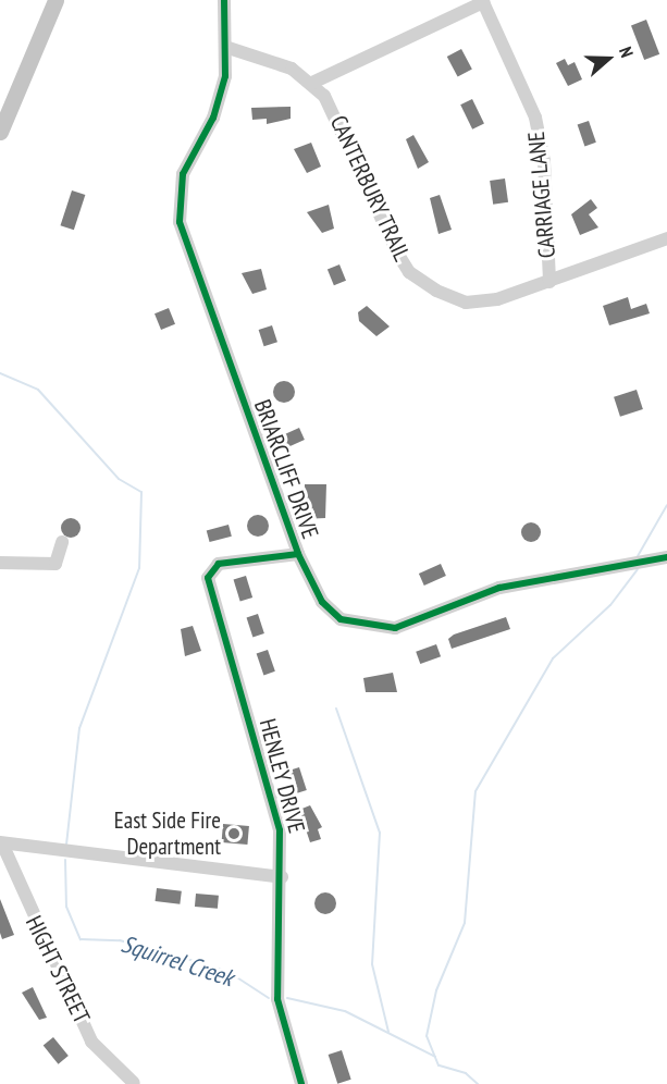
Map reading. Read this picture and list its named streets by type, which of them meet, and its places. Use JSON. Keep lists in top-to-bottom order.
{
  "streets": {
    "street": [
      "CANTERBURY TRAIL",
      "CARRIAGE LANE",
      "BRIARCLIFF DRIVE",
      "HENLEY DRIVE",
      "HIGHT STREET"
    ]
  },
  "crossings": [
    ["CANTERBURY TRAIL", "CARRIAGE LANE"],
    ["CANTERBURY TRAIL", "BRIARCLIFF DRIVE"],
    ["BRIARCLIFF DRIVE", "HENLEY DRIVE"]
  ],
  "water": ["Squirrel Creek"],
  "places": ["East Side Fire Department"],
  "north": "right"
}
